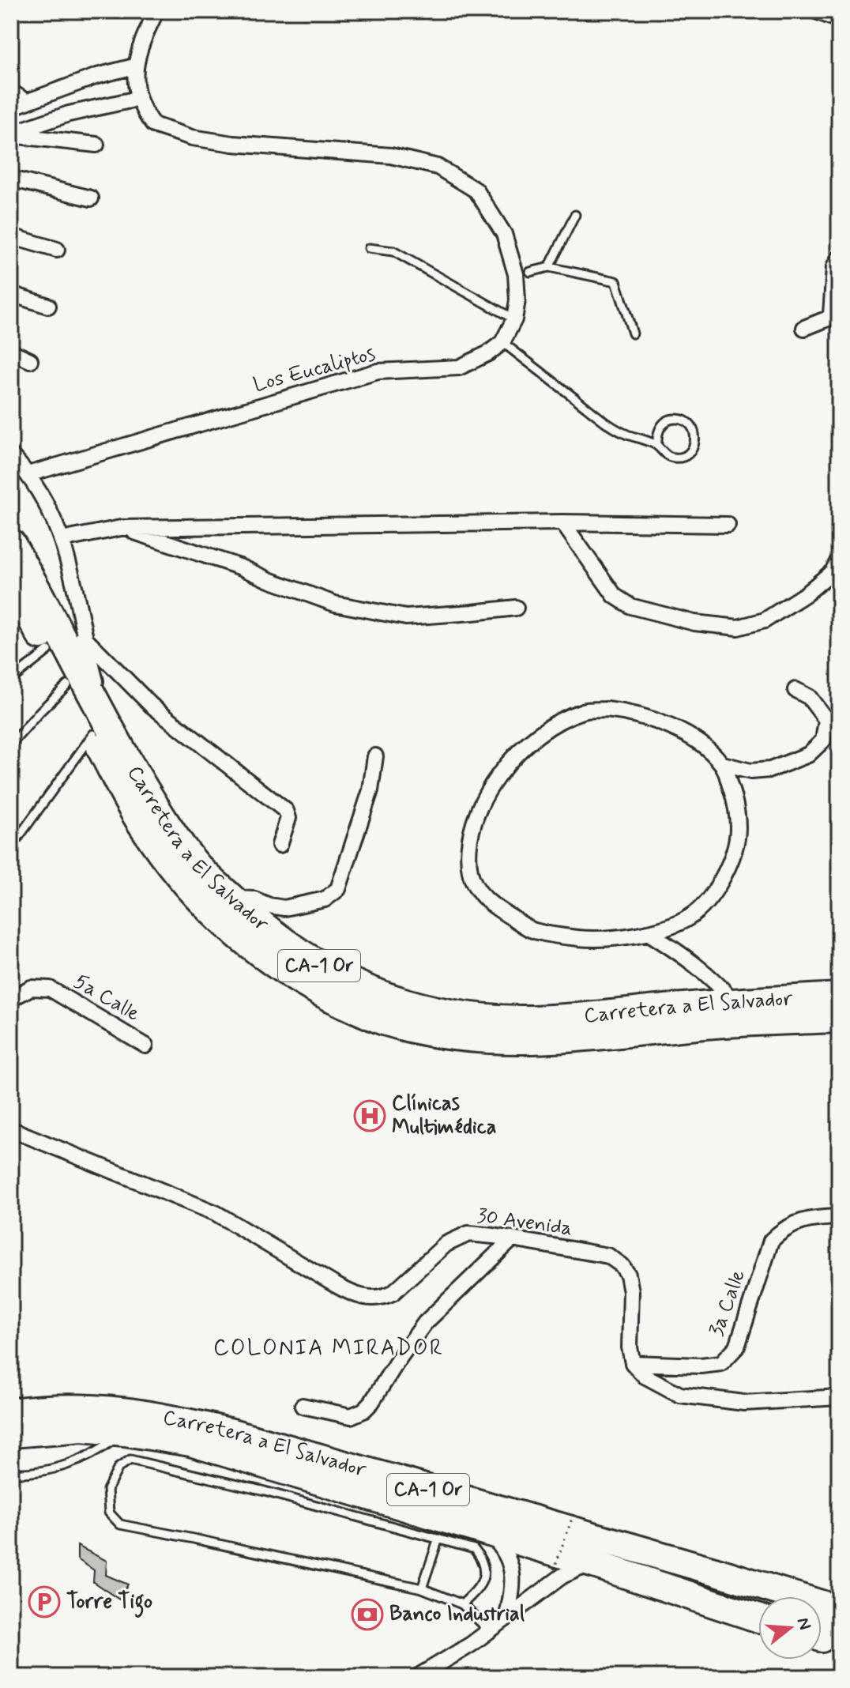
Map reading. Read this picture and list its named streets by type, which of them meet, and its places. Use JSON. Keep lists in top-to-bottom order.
{
  "streets": {
    "highway": ["Carretera a El Salvador", "CA-1 Or"],
    "street": [
      "Los Eucaliptos",
      "5a Calle",
      "30 Avenida",
      "3a Calle"
    ]
  },
  "crossings": [
    ["30 Avenida", "3a Calle"]
  ],
  "districts": ["COLONIA MIRADOR"],
  "places": {
    "hospital": ["Clínicas Multimédica"],
    "parking": ["Torre Tigo"],
    "bank": ["Banco Industrial"]
  },
  "north": "right"
}
